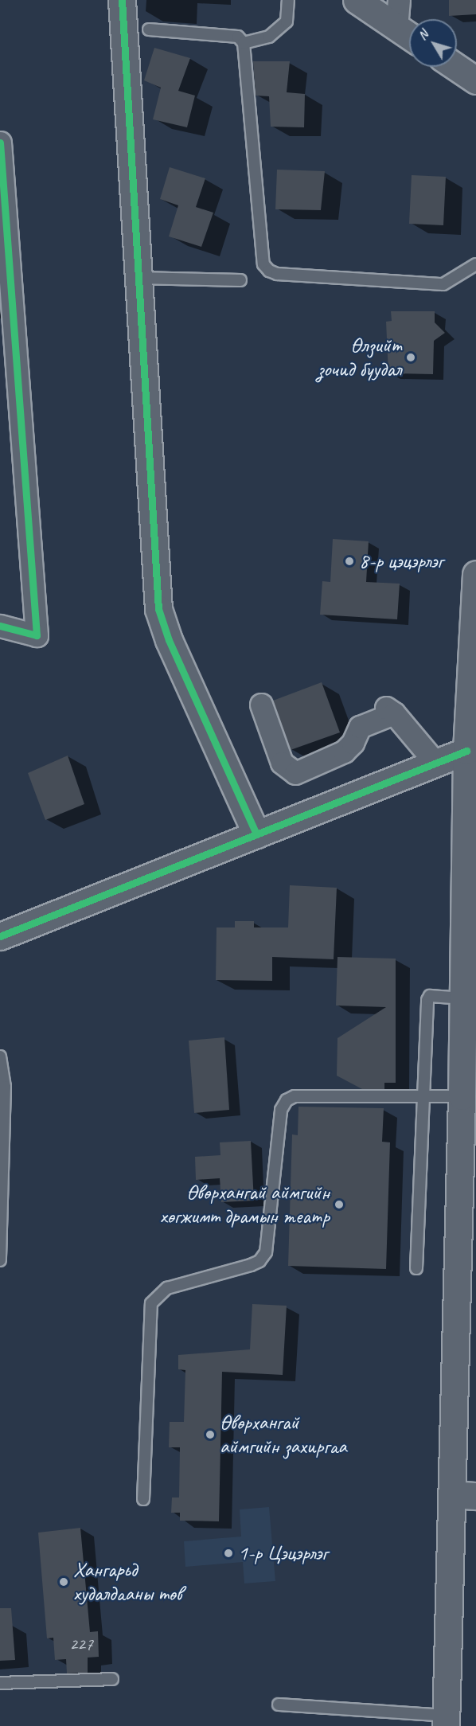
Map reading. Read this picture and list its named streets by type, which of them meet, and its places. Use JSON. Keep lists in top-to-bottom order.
{
  "places": [
    "Өлзийт зочид буудал",
    "8-р цэцэрлэг",
    "Өвөрхангай аймгийн хөгжимт драмын театр",
    "Өвөрхангай аймгийн захиргаа",
    "1-р Цэцэрлэг",
    "Хангарьд худалдааны төв"
  ],
  "house_numbers": ["227"],
  "north": "top left"
}
